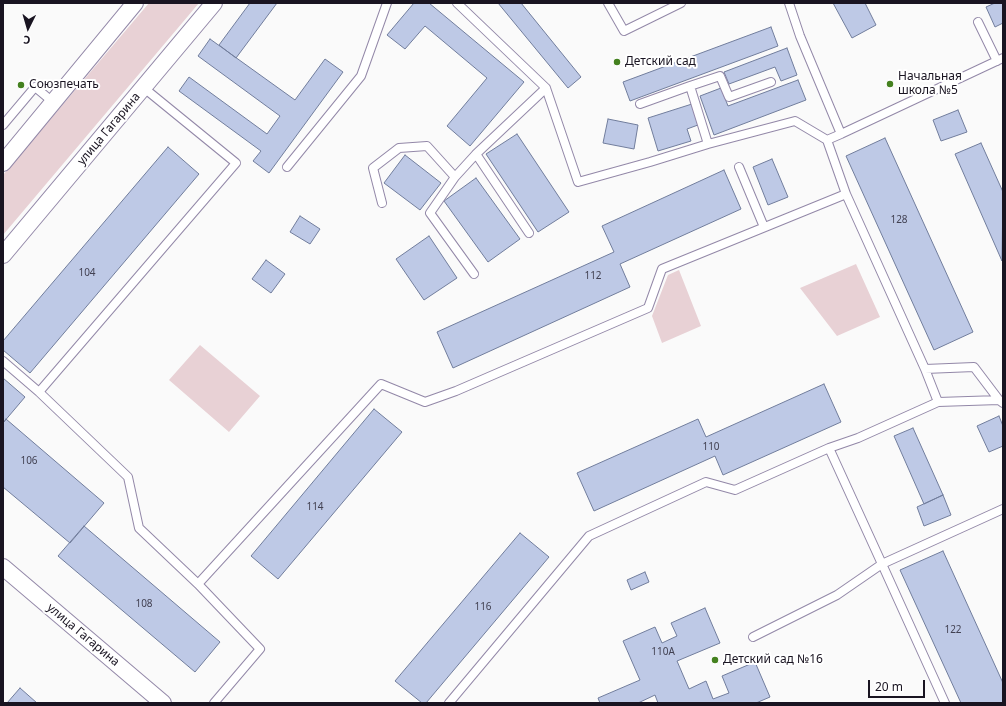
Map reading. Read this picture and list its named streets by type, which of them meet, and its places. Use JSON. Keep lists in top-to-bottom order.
{
  "streets": {
    "street": ["улица Гагарина"]
  },
  "places": [
    "Детский сад",
    "Начальная школа №5",
    "Союзпечать",
    "Детский сад №16"
  ],
  "house_numbers": [
    "128",
    "104",
    "112",
    "110",
    "106",
    "114",
    "108",
    "116",
    "122",
    "110А"
  ],
  "scale_bar": "20 m",
  "north": "bottom"
}
